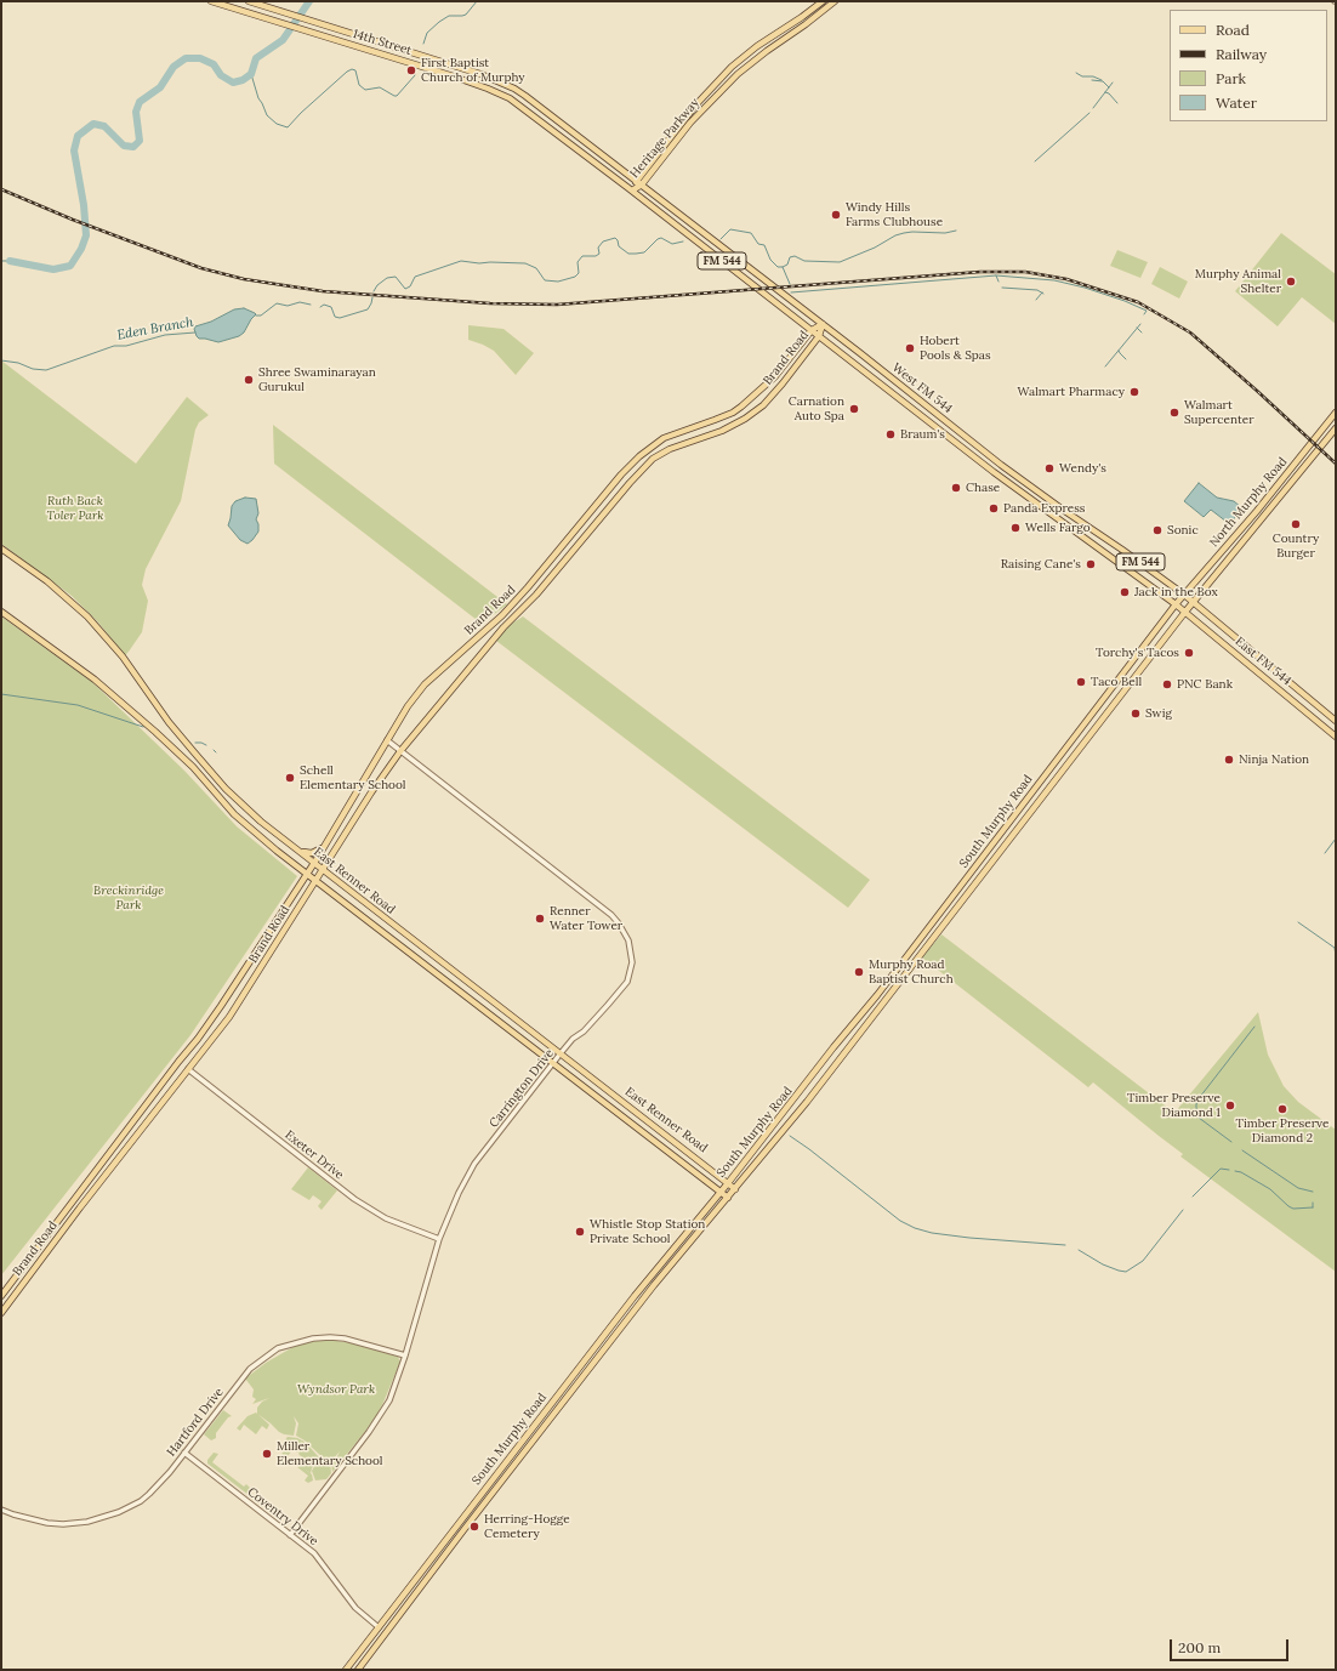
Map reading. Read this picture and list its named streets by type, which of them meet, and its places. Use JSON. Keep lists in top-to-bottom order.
{
  "streets": {
    "main road": [
      "14th Street",
      "Heritage Parkway",
      "FM 544",
      "Brand Road",
      "West FM 544",
      "North Murphy Road",
      "East FM 544",
      "South Murphy Road",
      "East Renner Road"
    ],
    "street": [
      "Carrington Drive",
      "Exeter Drive",
      "Hartford Drive",
      "Coventry Drive"
    ]
  },
  "crossings": [
    ["14th Street", "Heritage Parkway"],
    ["14th Street", "West FM 544"],
    ["Heritage Parkway", "West FM 544"],
    ["Brand Road", "West FM 544"],
    ["Brand Road", "East Renner Road"],
    ["Brand Road", "Carrington Drive"],
    ["Brand Road", "Exeter Drive"],
    ["West FM 544", "North Murphy Road"],
    ["West FM 544", "East FM 544"],
    ["West FM 544", "South Murphy Road"],
    ["North Murphy Road", "East FM 544"],
    ["North Murphy Road", "South Murphy Road"],
    ["East FM 544", "South Murphy Road"],
    ["South Murphy Road", "East Renner Road"],
    ["South Murphy Road", "Coventry Drive"],
    ["East Renner Road", "Carrington Drive"],
    ["Carrington Drive", "Exeter Drive"],
    ["Carrington Drive", "Hartford Drive"],
    ["Carrington Drive", "Coventry Drive"],
    ["Hartford Drive", "Coventry Drive"]
  ],
  "water": ["Eden Branch"],
  "parks": ["Ruth Back Toler Park", "Breckinridge Park", "Wyndsor Park"],
  "places": [
    "First Baptist Church of Murphy",
    "Windy Hills Farms Clubhouse",
    "Murphy Animal Shelter",
    "Hobert Pools & Spas",
    "Shree Swaminarayan Gurukul",
    "Walmart Pharmacy",
    "Carnation Auto Spa",
    "Walmart Supercenter",
    "Braum's",
    "Wendy's",
    "Chase",
    "Panda Express",
    "Country Burger",
    "Wells Fargo",
    "Sonic",
    "Raising Cane's",
    "Jack in the Box",
    "Torchy's Tacos",
    "Taco Bell",
    "PNC Bank",
    "Swig",
    "Ninja Nation",
    "Schell Elementary School",
    "Renner Water Tower",
    "Murphy Road Baptist Church",
    "Timber Preserve Diamond 1",
    "Timber Preserve Diamond 2",
    "Whistle Stop Station Private School",
    "Miller Elementary School",
    "Herring-Hogge Cemetery"
  ],
  "legend": [
    "Road",
    "Railway",
    "Park",
    "Water"
  ],
  "scale_bar": "200 m"
}
